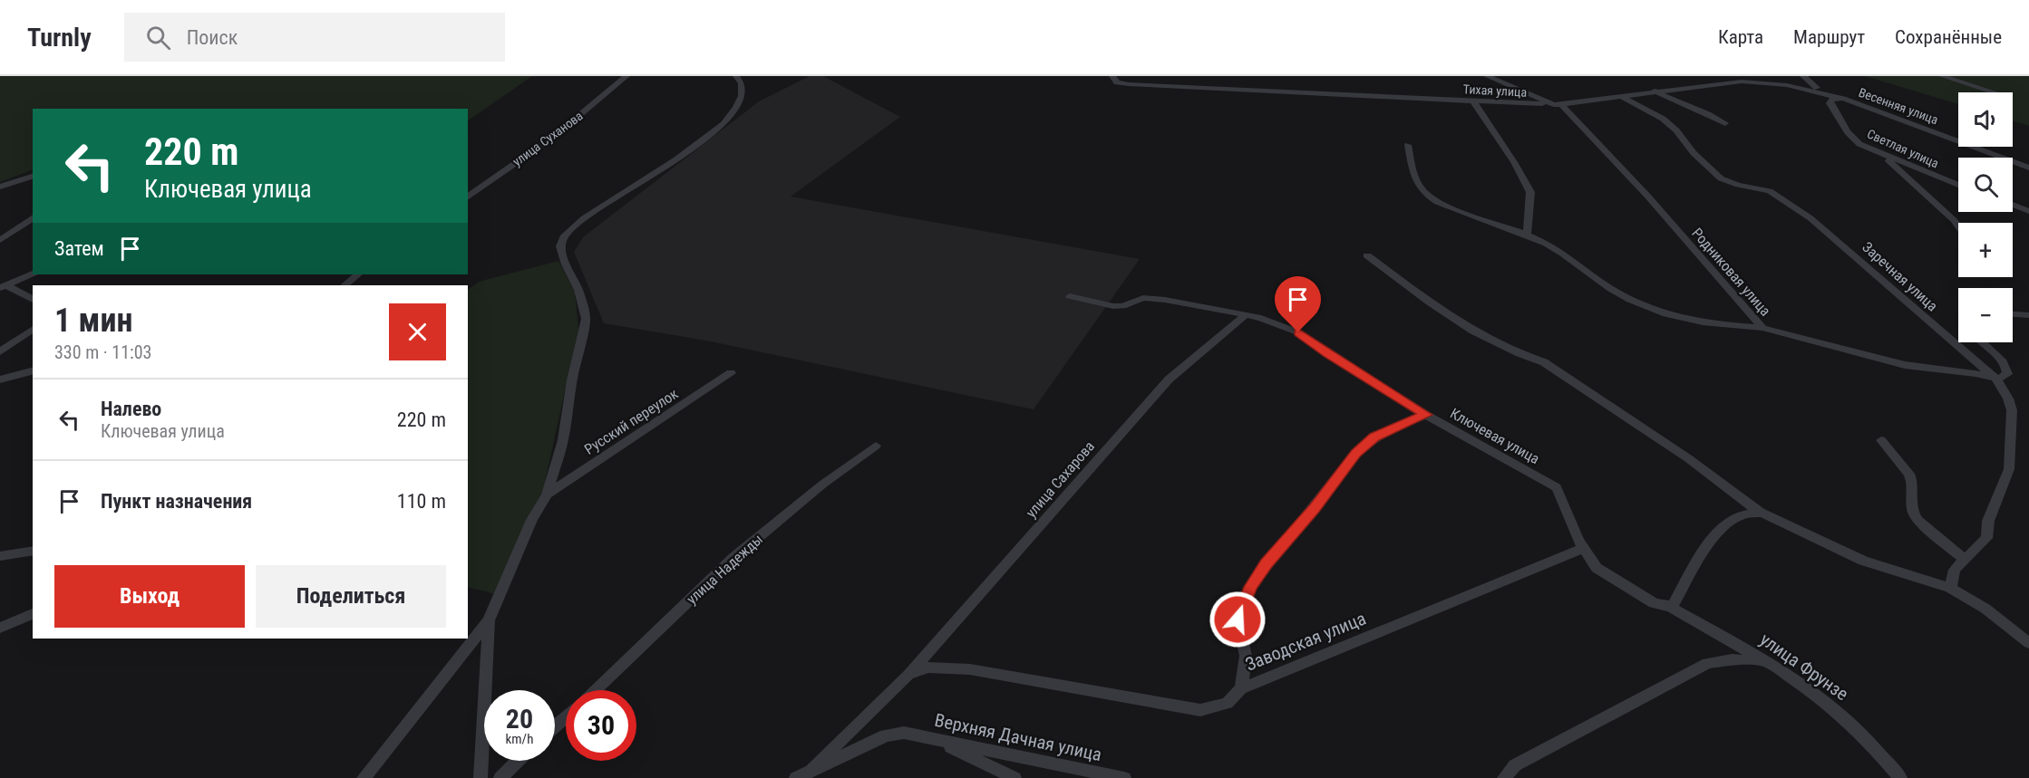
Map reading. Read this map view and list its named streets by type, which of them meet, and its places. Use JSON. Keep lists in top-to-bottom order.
{
  "streets": {
    "street": [
      "Тихая улица",
      "Весенняя улица",
      "улица Суханова",
      "Светлая улица",
      "Родниковая улица",
      "Заречная улица",
      "Русский переулок",
      "Ключевая улица",
      "улица Сахарова",
      "улица Надежды",
      "Заводская улица",
      "улица Фрунзе",
      "Верхняя Дачная улица"
    ]
  },
  "crossings": [
    ["Тихая улица", "Весенняя улица"],
    ["Тихая улица", "Родниковая улица"],
    ["Весенняя улица", "Светлая улица"],
    ["Весенняя улица", "Родниковая улица"],
    ["Весенняя улица", "Заречная улица"],
    ["Родниковая улица", "Заречная улица"],
    ["Ключевая улица", "улица Сахарова"],
    ["Ключевая улица", "Заводская улица"],
    ["Ключевая улица", "улица Фрунзе"],
    ["улица Сахарова", "Заводская улица"],
    ["улица Сахарова", "Верхняя Дачная улица"]
  ],
  "page": {
    "header": "Turnly",
    "search": "Поиск",
    "nav": ["Карта", "Маршрут", "Сохранённые"],
    "map_buttons": ["+", "−"],
    "turn": ["220 m", "Ключевая улица"],
    "then": "Затем",
    "heading": ["1 мин", "330 m · 11:03"],
    "list": [
      {
        "name": "Налево",
        "note": "Ключевая улица",
        "value": "220 m"
      },
      {
        "name": "Пункт назначения",
        "value": "110 m"
      }
    ],
    "buttons": ["Выход", "Поделиться"],
    "speed": "20 km/h",
    "limit": "30"
  }
}
